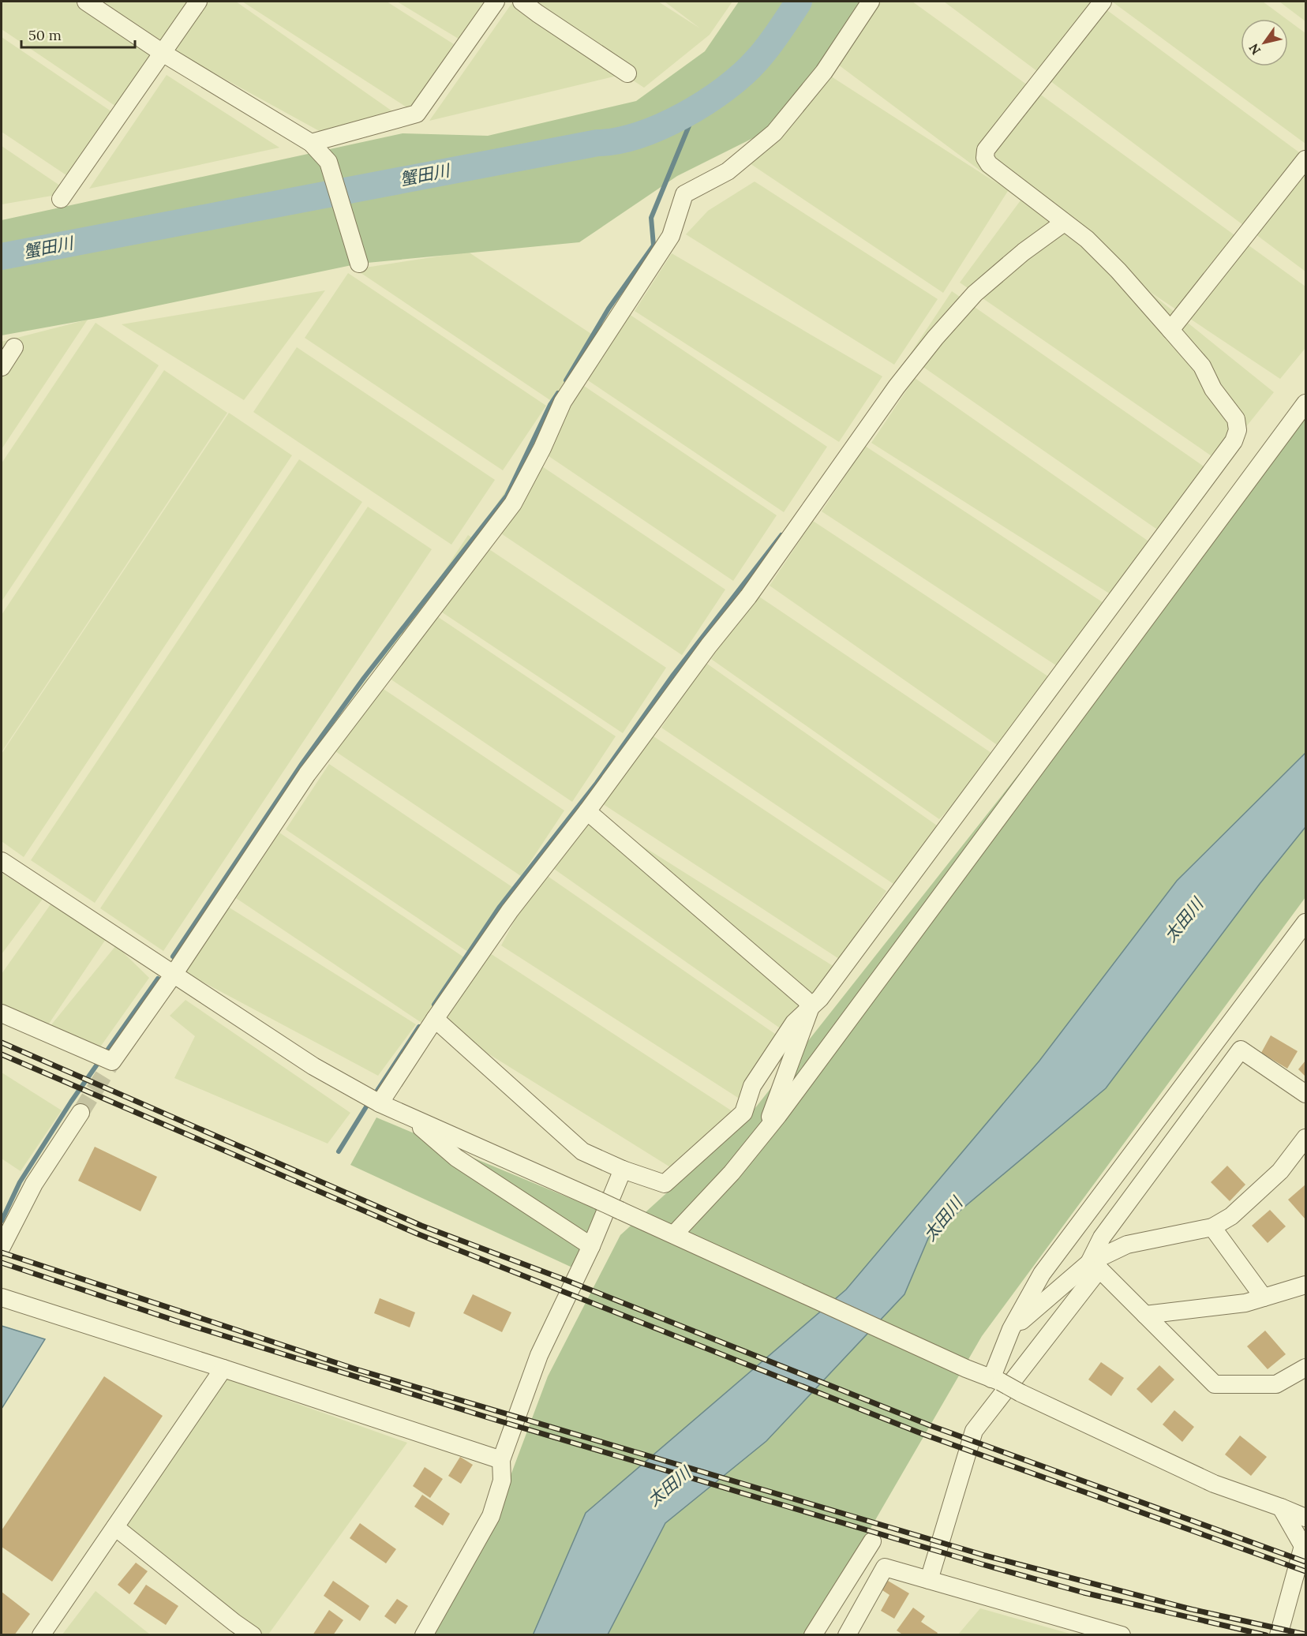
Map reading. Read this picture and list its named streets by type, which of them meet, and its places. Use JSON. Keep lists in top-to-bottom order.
{
  "water": ["蟹田川", "太田川"],
  "scale_bar": "50 m",
  "north": "bottom left"
}
